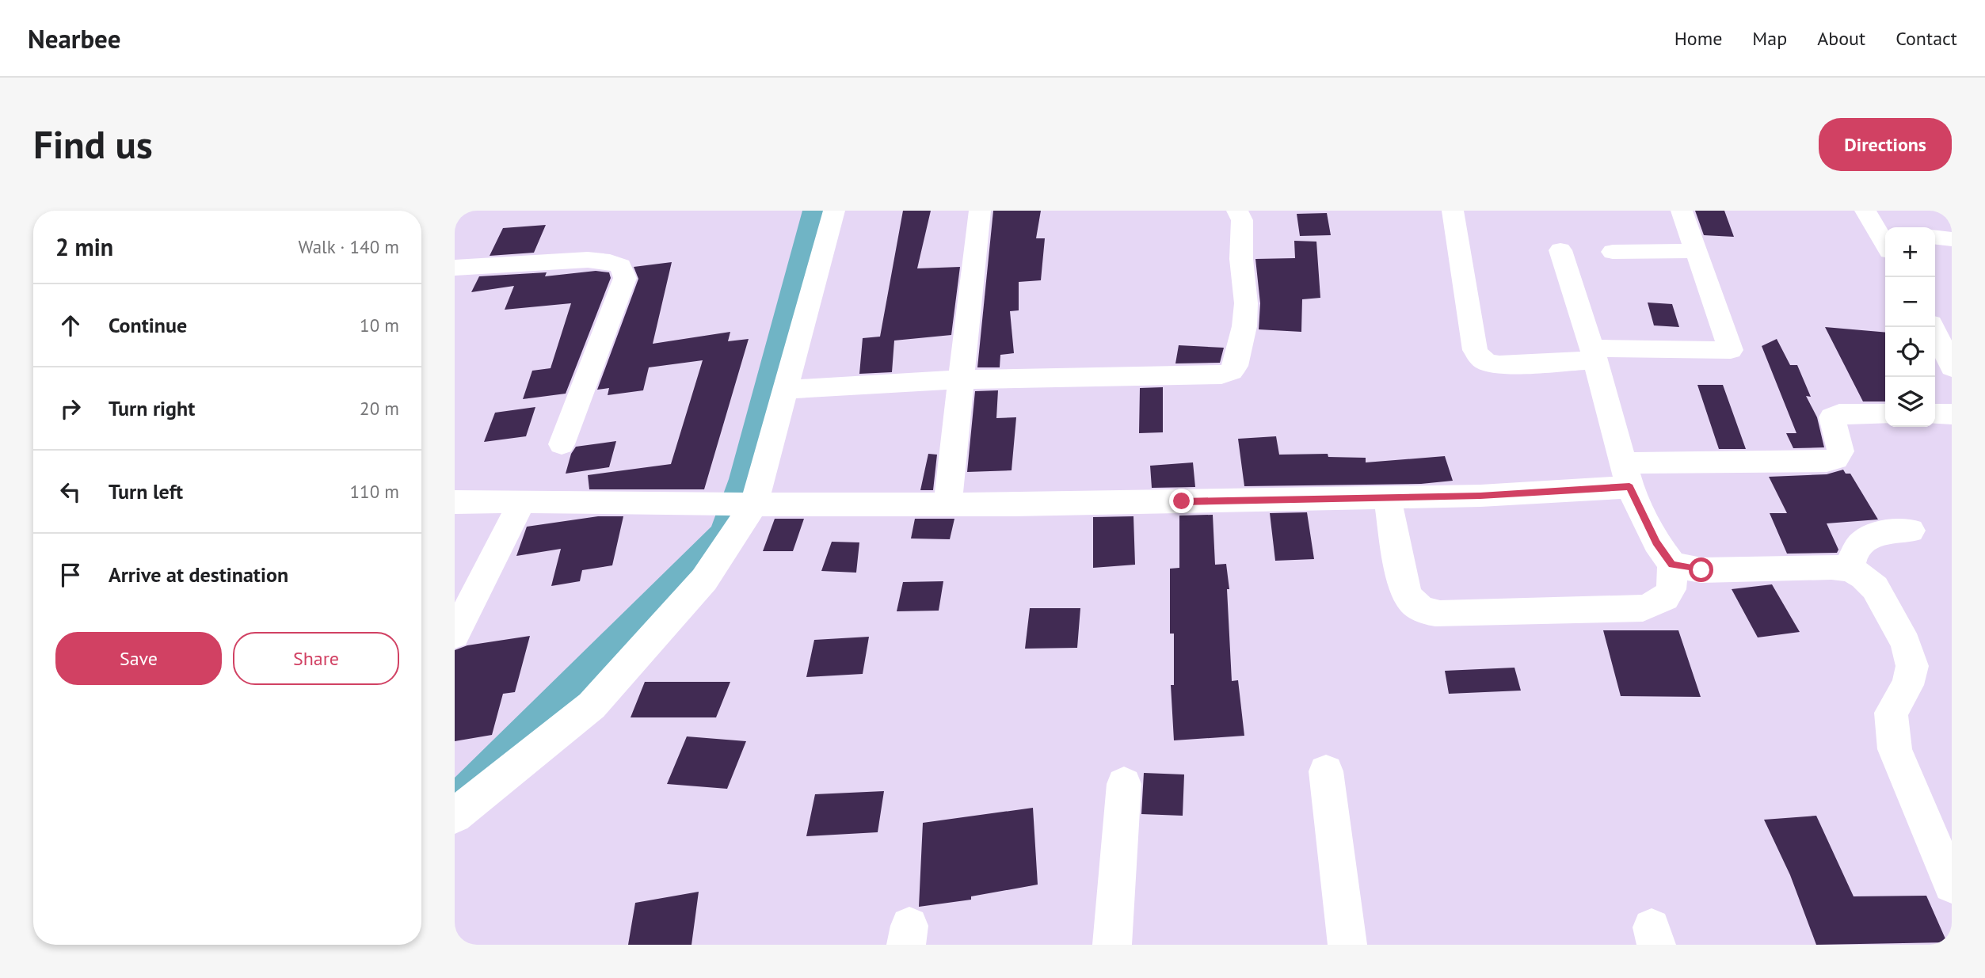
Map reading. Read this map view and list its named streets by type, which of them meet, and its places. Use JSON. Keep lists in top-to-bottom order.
{
  "page": {
    "header": "Nearbee",
    "nav": [
      "Home",
      "Map",
      "About",
      "Contact"
    ],
    "buttons": [
      "Directions",
      ["Save", "Share"]
    ],
    "title": "Find us",
    "heading": ["2 min", "Walk · 140 m"],
    "map_buttons": ["+", "−"],
    "list": [
      ["Continue", "10 m"],
      ["Turn right", "20 m"],
      ["Turn left", "110 m"],
      "Arrive at destination"
    ]
  }
}
